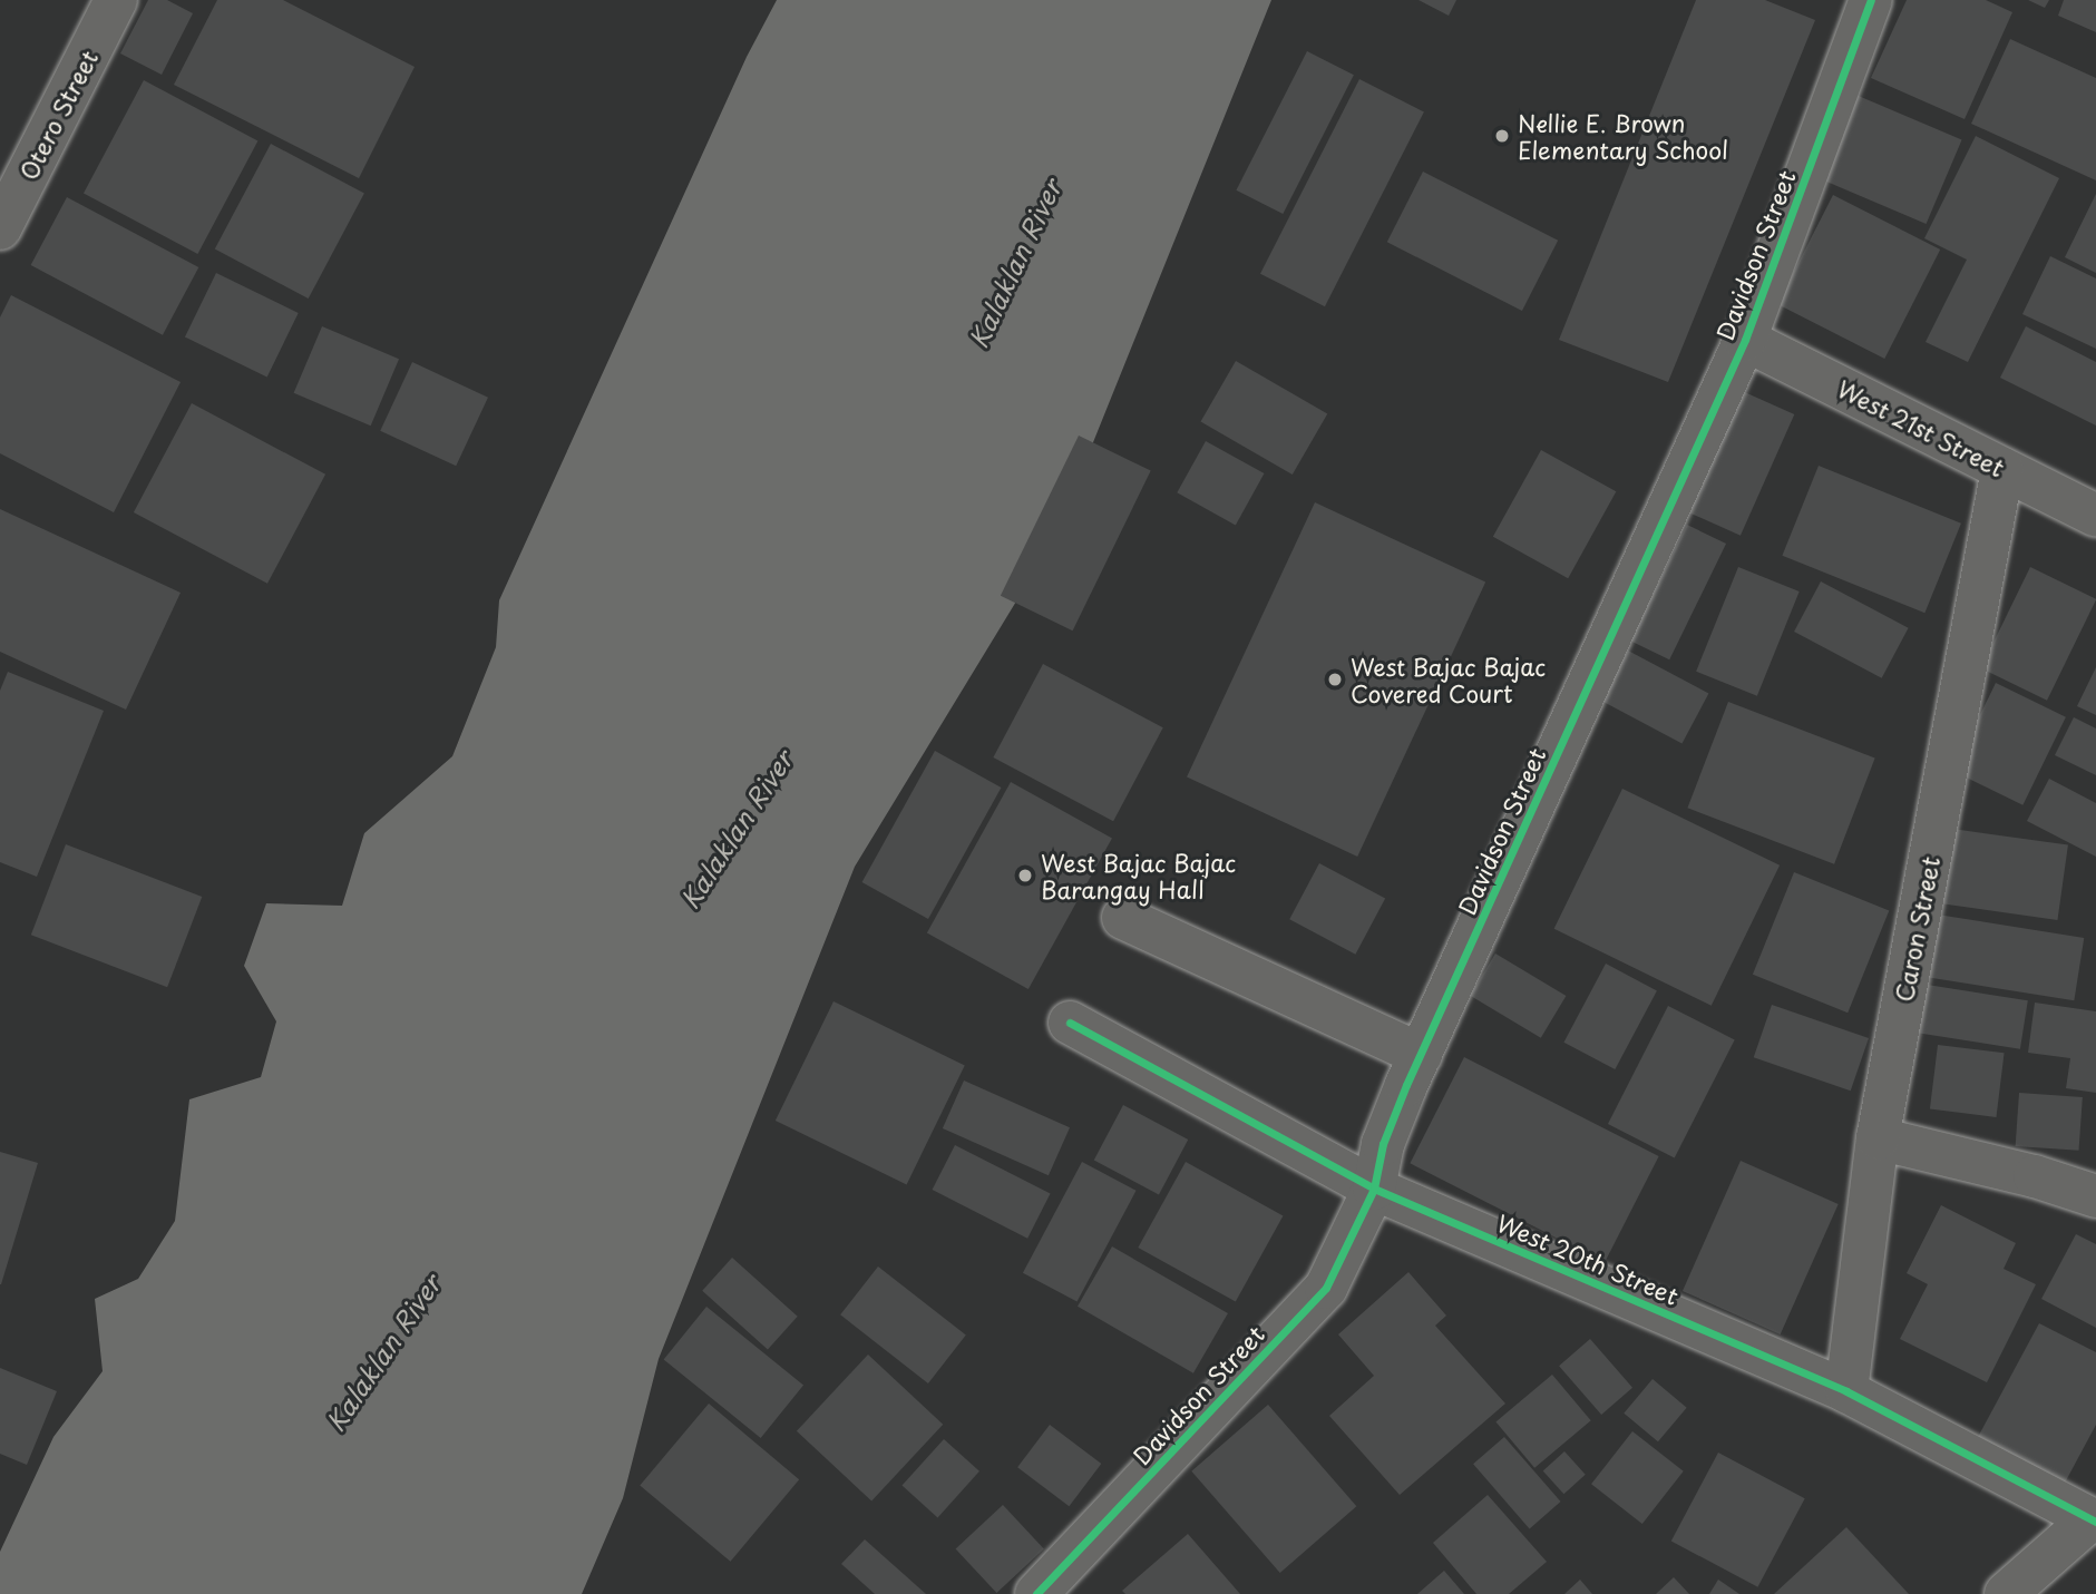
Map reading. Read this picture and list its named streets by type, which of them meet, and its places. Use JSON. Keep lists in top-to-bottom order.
{
  "streets": {
    "street": [
      "Otero Street",
      "Davidson Street",
      "West 21st Street",
      "Caron Street",
      "West 20th Street"
    ]
  },
  "crossings": [
    ["Davidson Street", "West 21st Street"],
    ["Davidson Street", "West 20th Street"],
    ["West 21st Street", "Caron Street"],
    ["Caron Street", "West 20th Street"]
  ],
  "water": ["Kalaklan River"],
  "places": ["Nellie E. Brown Elementary School", "West Bajac Bajac Covered Court", "West Bajac Bajac Barangay Hall"]
}
